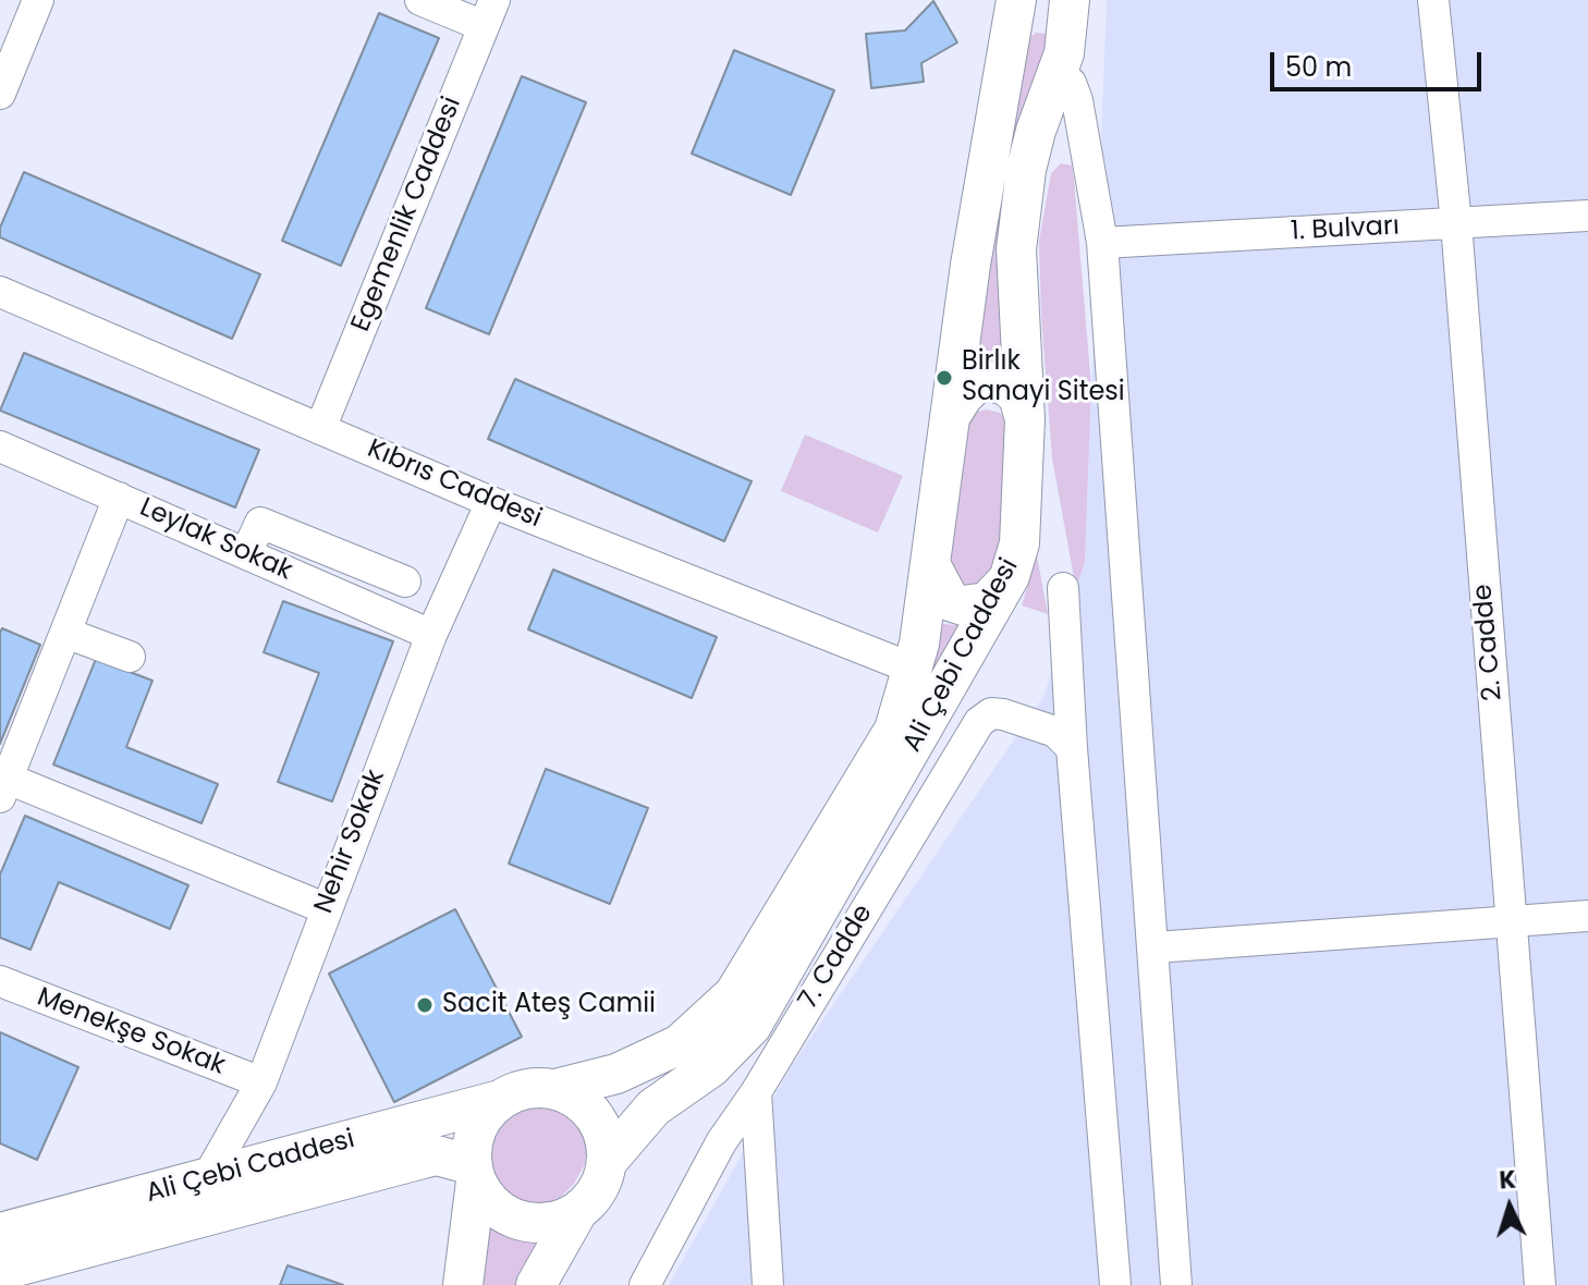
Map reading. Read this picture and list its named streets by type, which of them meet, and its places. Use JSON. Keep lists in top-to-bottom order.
{
  "streets": {
    "main road": ["Ali Çebi Caddesi"],
    "street": [
      "Egemenlik Caddesi",
      "1. Bulvarı",
      "Kıbrıs Caddesi",
      "Leylak Sokak",
      "2. Cadde",
      "Nehir Sokak",
      "7. Cadde",
      "Menekşe Sokak"
    ]
  },
  "crossings": [
    ["Egemenlik Caddesi", "Kıbrıs Caddesi"],
    ["1. Bulvarı", "2. Cadde"],
    ["Kıbrıs Caddesi", "Ali Çebi Caddesi"],
    ["Kıbrıs Caddesi", "Nehir Sokak"],
    ["Leylak Sokak", "Nehir Sokak"],
    ["Ali Çebi Caddesi", "Nehir Sokak"],
    ["Nehir Sokak", "Menekşe Sokak"]
  ],
  "places": ["Birlık Sanayi Sitesi", "Sacit Ateş Camii"],
  "scale_bar": "50 m",
  "north": "top"
}
